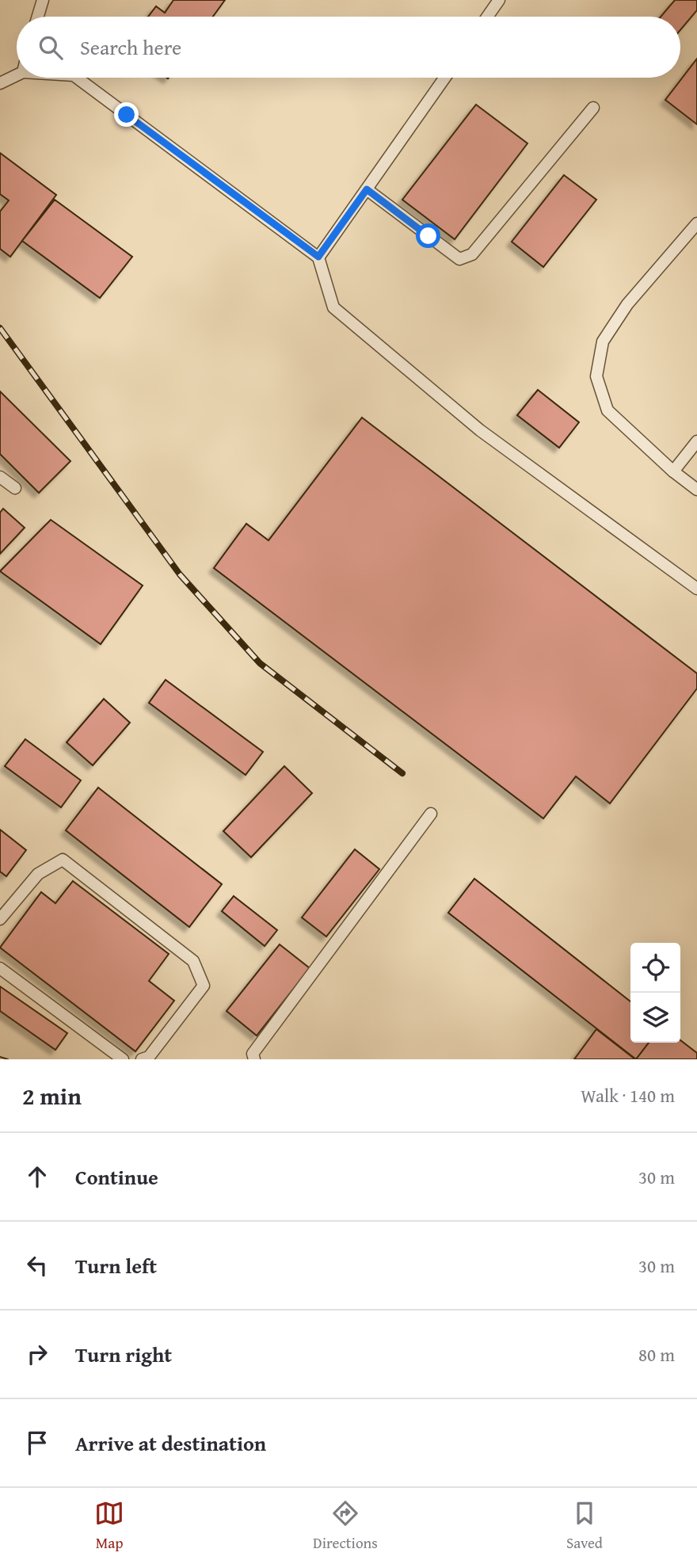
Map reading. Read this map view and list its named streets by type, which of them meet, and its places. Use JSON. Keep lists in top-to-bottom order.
{
  "page": {
    "search": "Search here",
    "heading": ["2 min", "Walk · 140 m"],
    "list": [
      ["Continue", "30 m"],
      ["Turn left", "30 m"],
      ["Turn right", "80 m"],
      "Arrive at destination"
    ],
    "nav": ["Map", "Directions", "Saved"]
  }
}
